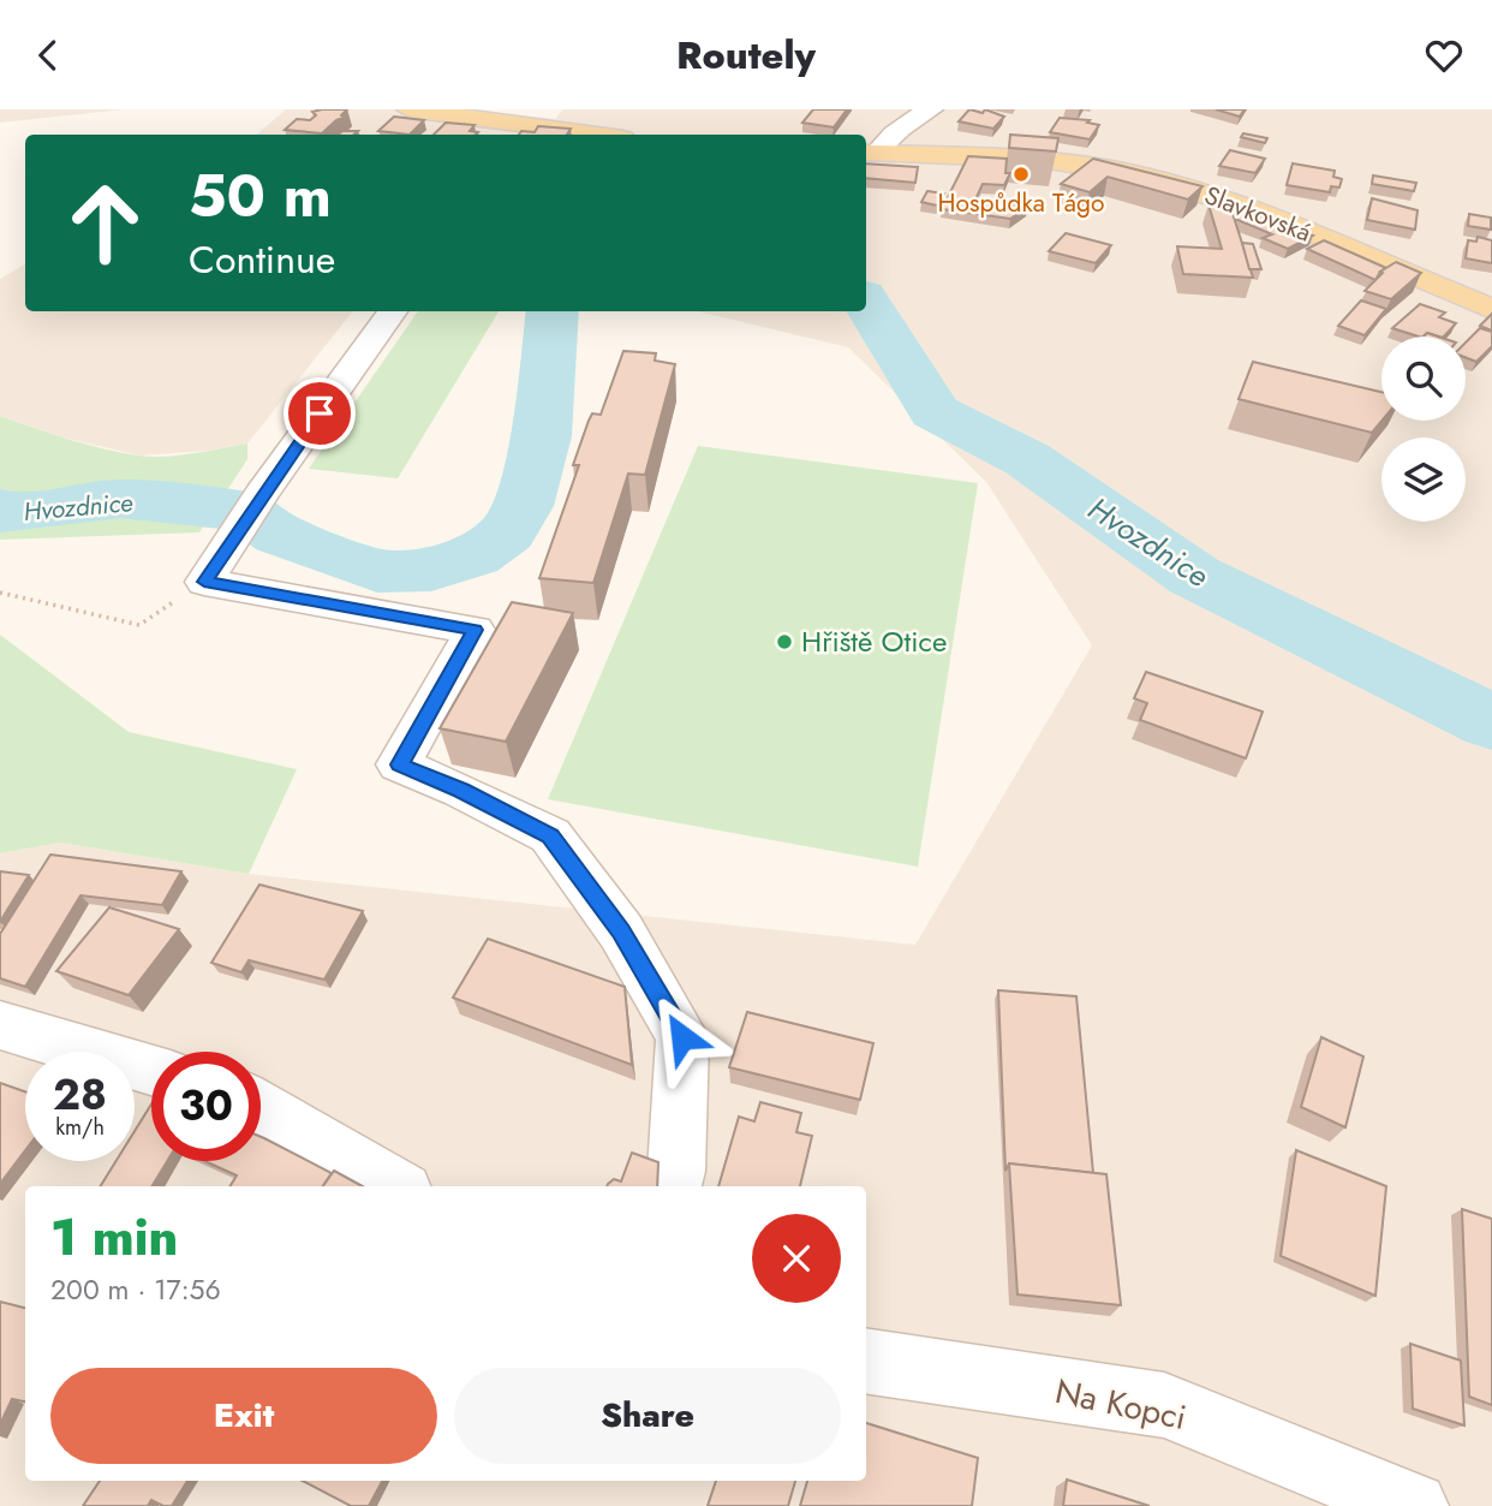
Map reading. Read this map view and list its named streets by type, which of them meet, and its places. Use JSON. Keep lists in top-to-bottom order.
{
  "streets": {
    "main road": ["Slavkovská"],
    "street": ["Na Kopci"]
  },
  "water": ["Hvozdnice"],
  "places": ["Hospůdka Tágo", "Hřiště Otice"],
  "page": {
    "header": "Routely",
    "turn": ["50 m", "Continue"],
    "speed": "28 km/h",
    "limit": "30",
    "heading": ["1 min", "200 m · 17:56"],
    "buttons": ["Exit", "Share"]
  }
}
